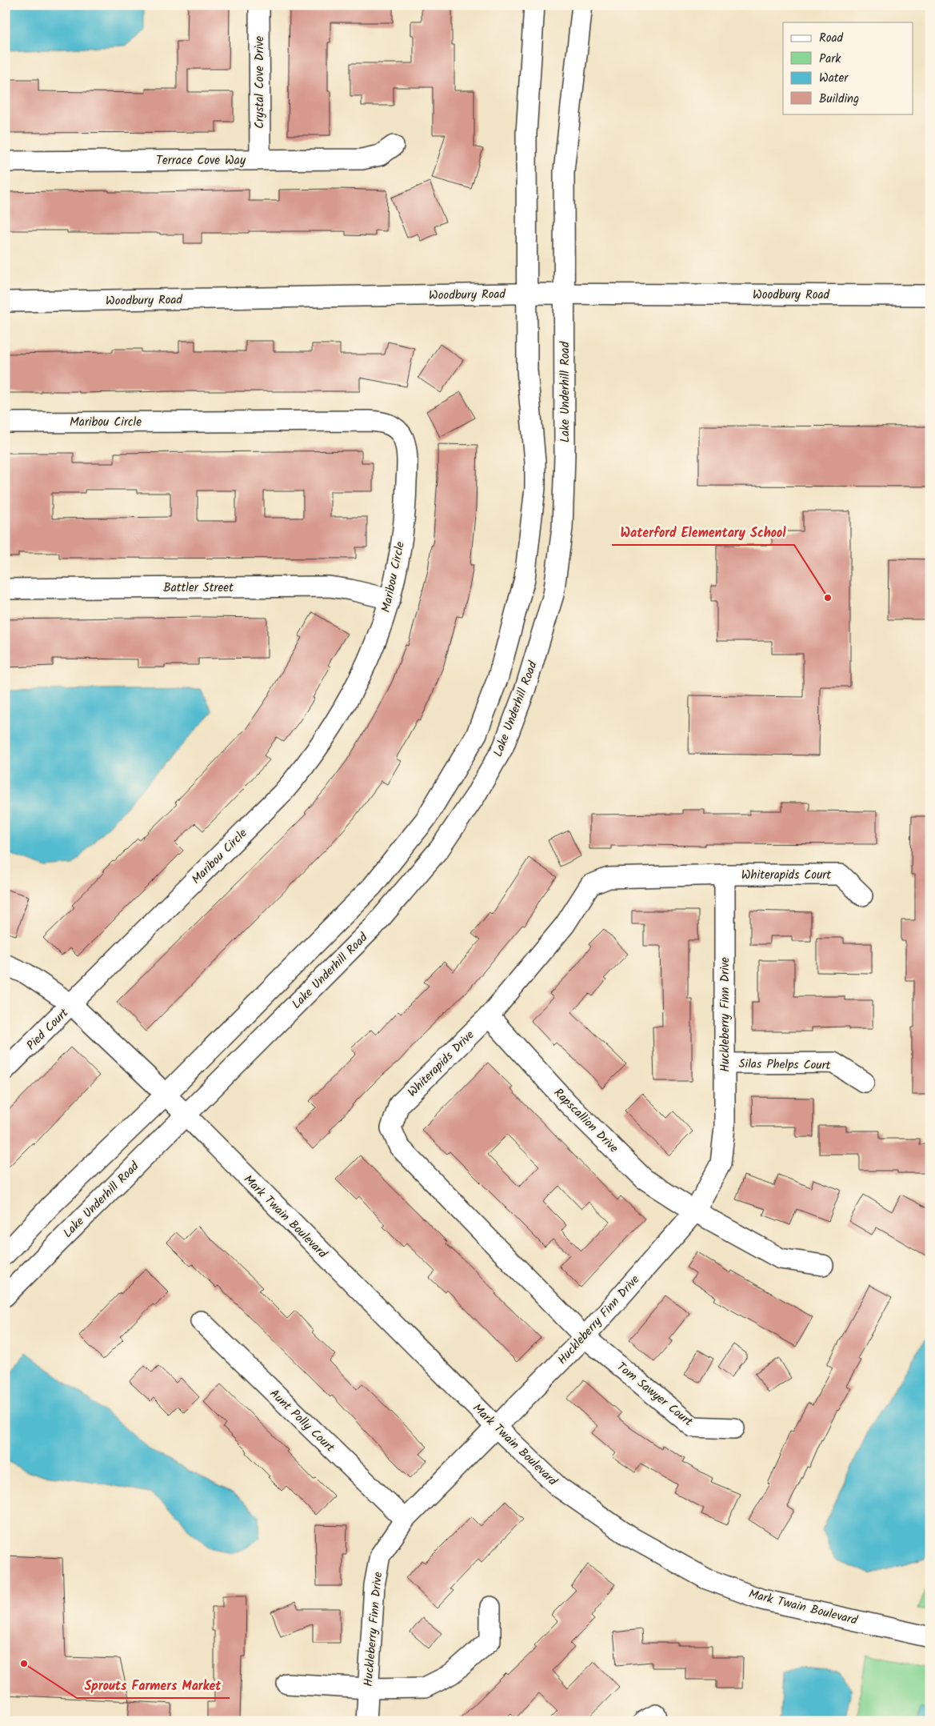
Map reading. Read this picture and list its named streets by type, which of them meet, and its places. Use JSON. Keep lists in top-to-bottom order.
{
  "streets": {
    "street": [
      "Crystal Cove Drive",
      "Terrace Cove Way",
      "Woodbury Road",
      "Lake Underhill Road",
      "Maribou Circle",
      "Battler Street",
      "Whiterapids Court",
      "Huckleberry Finn Drive",
      "Pied Court",
      "Whiterapids Drive",
      "Silas Phelps Court",
      "Rapscallion Drive",
      "Mark Twain Boulevard",
      "Tom Sawyer Court",
      "Aunt Polly Court"
    ]
  },
  "crossings": [
    ["Crystal Cove Drive", "Terrace Cove Way"],
    ["Woodbury Road", "Lake Underhill Road"],
    ["Lake Underhill Road", "Mark Twain Boulevard"],
    ["Maribou Circle", "Battler Street"],
    ["Maribou Circle", "Pied Court"],
    ["Whiterapids Court", "Huckleberry Finn Drive"],
    ["Whiterapids Court", "Whiterapids Drive"],
    ["Huckleberry Finn Drive", "Whiterapids Drive"],
    ["Huckleberry Finn Drive", "Silas Phelps Court"],
    ["Huckleberry Finn Drive", "Rapscallion Drive"],
    ["Huckleberry Finn Drive", "Mark Twain Boulevard"],
    ["Huckleberry Finn Drive", "Tom Sawyer Court"],
    ["Huckleberry Finn Drive", "Aunt Polly Court"],
    ["Whiterapids Drive", "Rapscallion Drive"],
    ["Whiterapids Drive", "Tom Sawyer Court"]
  ],
  "places": ["Waterford Elementary School", "Sprouts Farmers Market"],
  "legend": [
    "Road",
    "Park",
    "Water",
    "Building"
  ]
}
